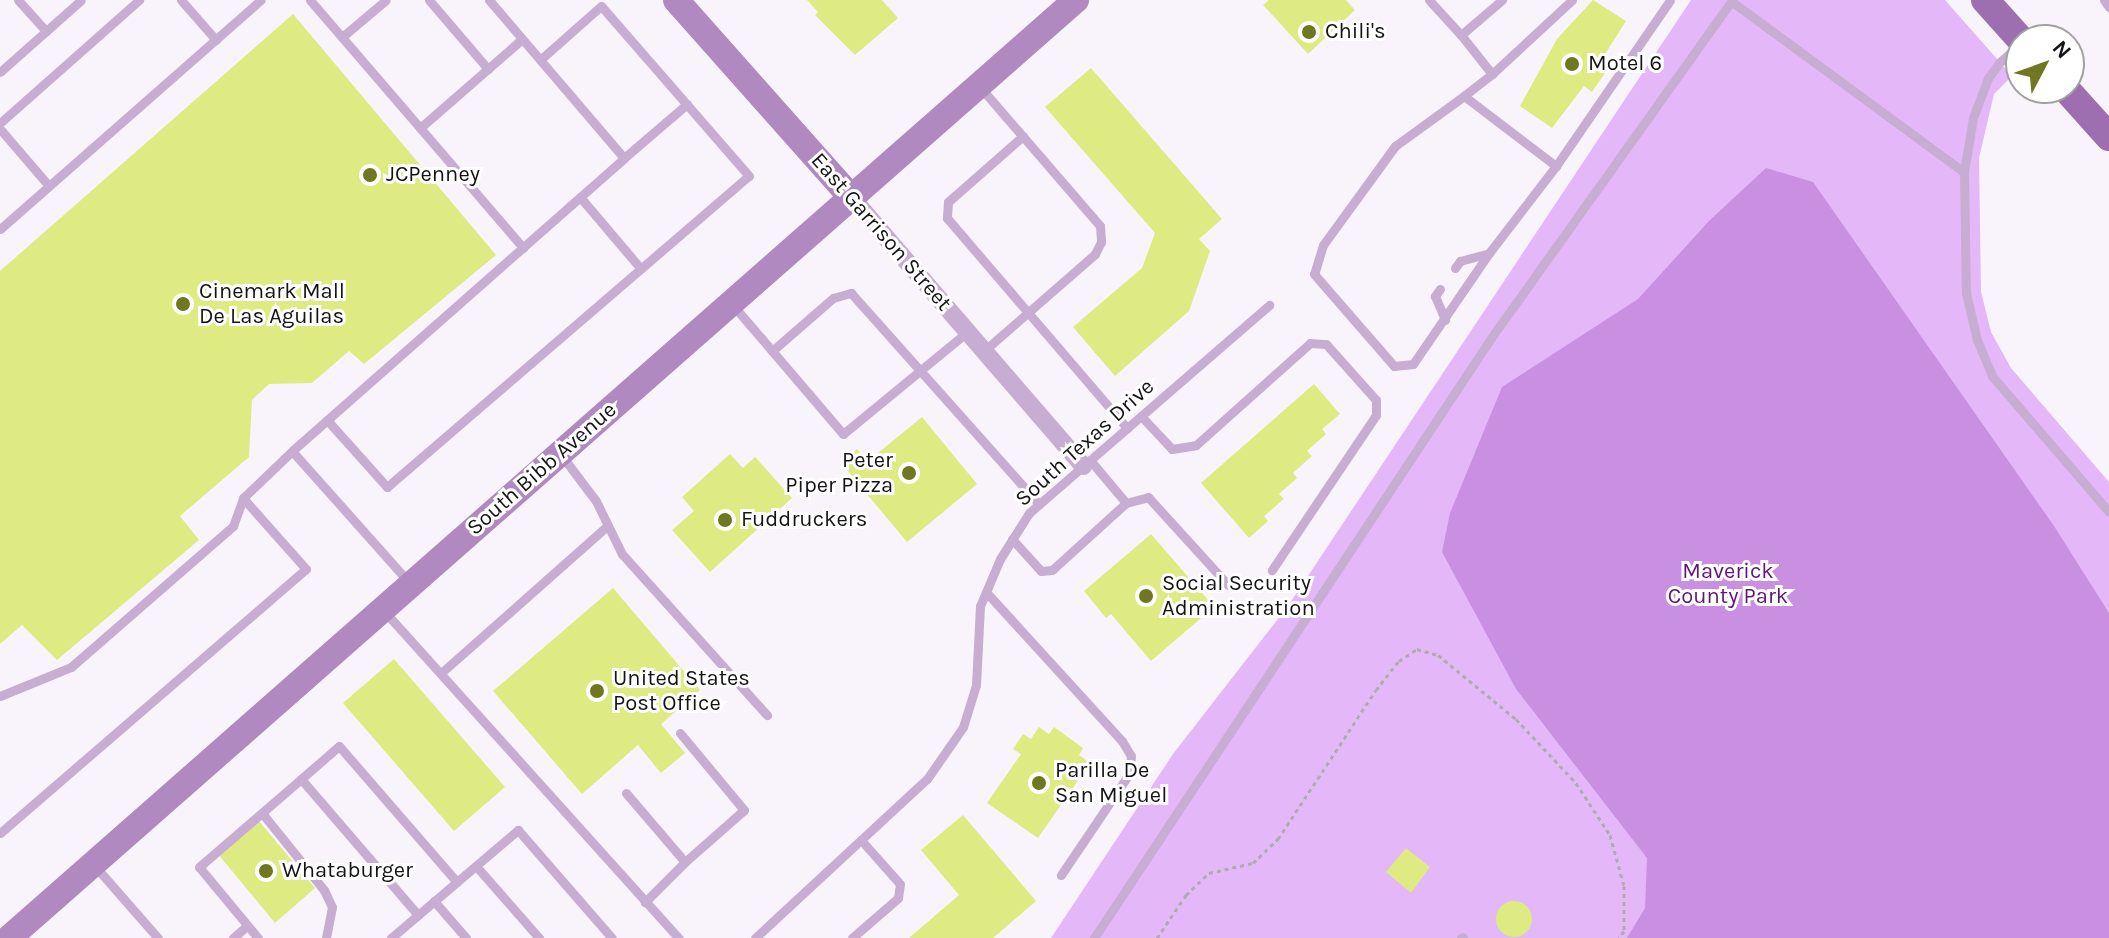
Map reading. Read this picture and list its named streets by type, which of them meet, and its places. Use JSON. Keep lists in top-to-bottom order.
{
  "streets": {
    "main road": ["East Garrison Street", "South Bibb Avenue"],
    "lane": ["South Texas Drive"]
  },
  "crossings": [
    ["East Garrison Street", "South Texas Drive"],
    ["East Garrison Street", "South Bibb Avenue"]
  ],
  "parks": ["Maverick County Park"],
  "places": [
    "Chili's",
    "Motel 6",
    "JCPenney",
    "Cinemark Mall De Las Aguilas",
    "Peter Piper Pizza",
    "Fuddruckers",
    "Social Security Administration",
    "United States Post Office",
    "Parilla De San Miguel",
    "Whataburger"
  ],
  "north": "top right"
}
